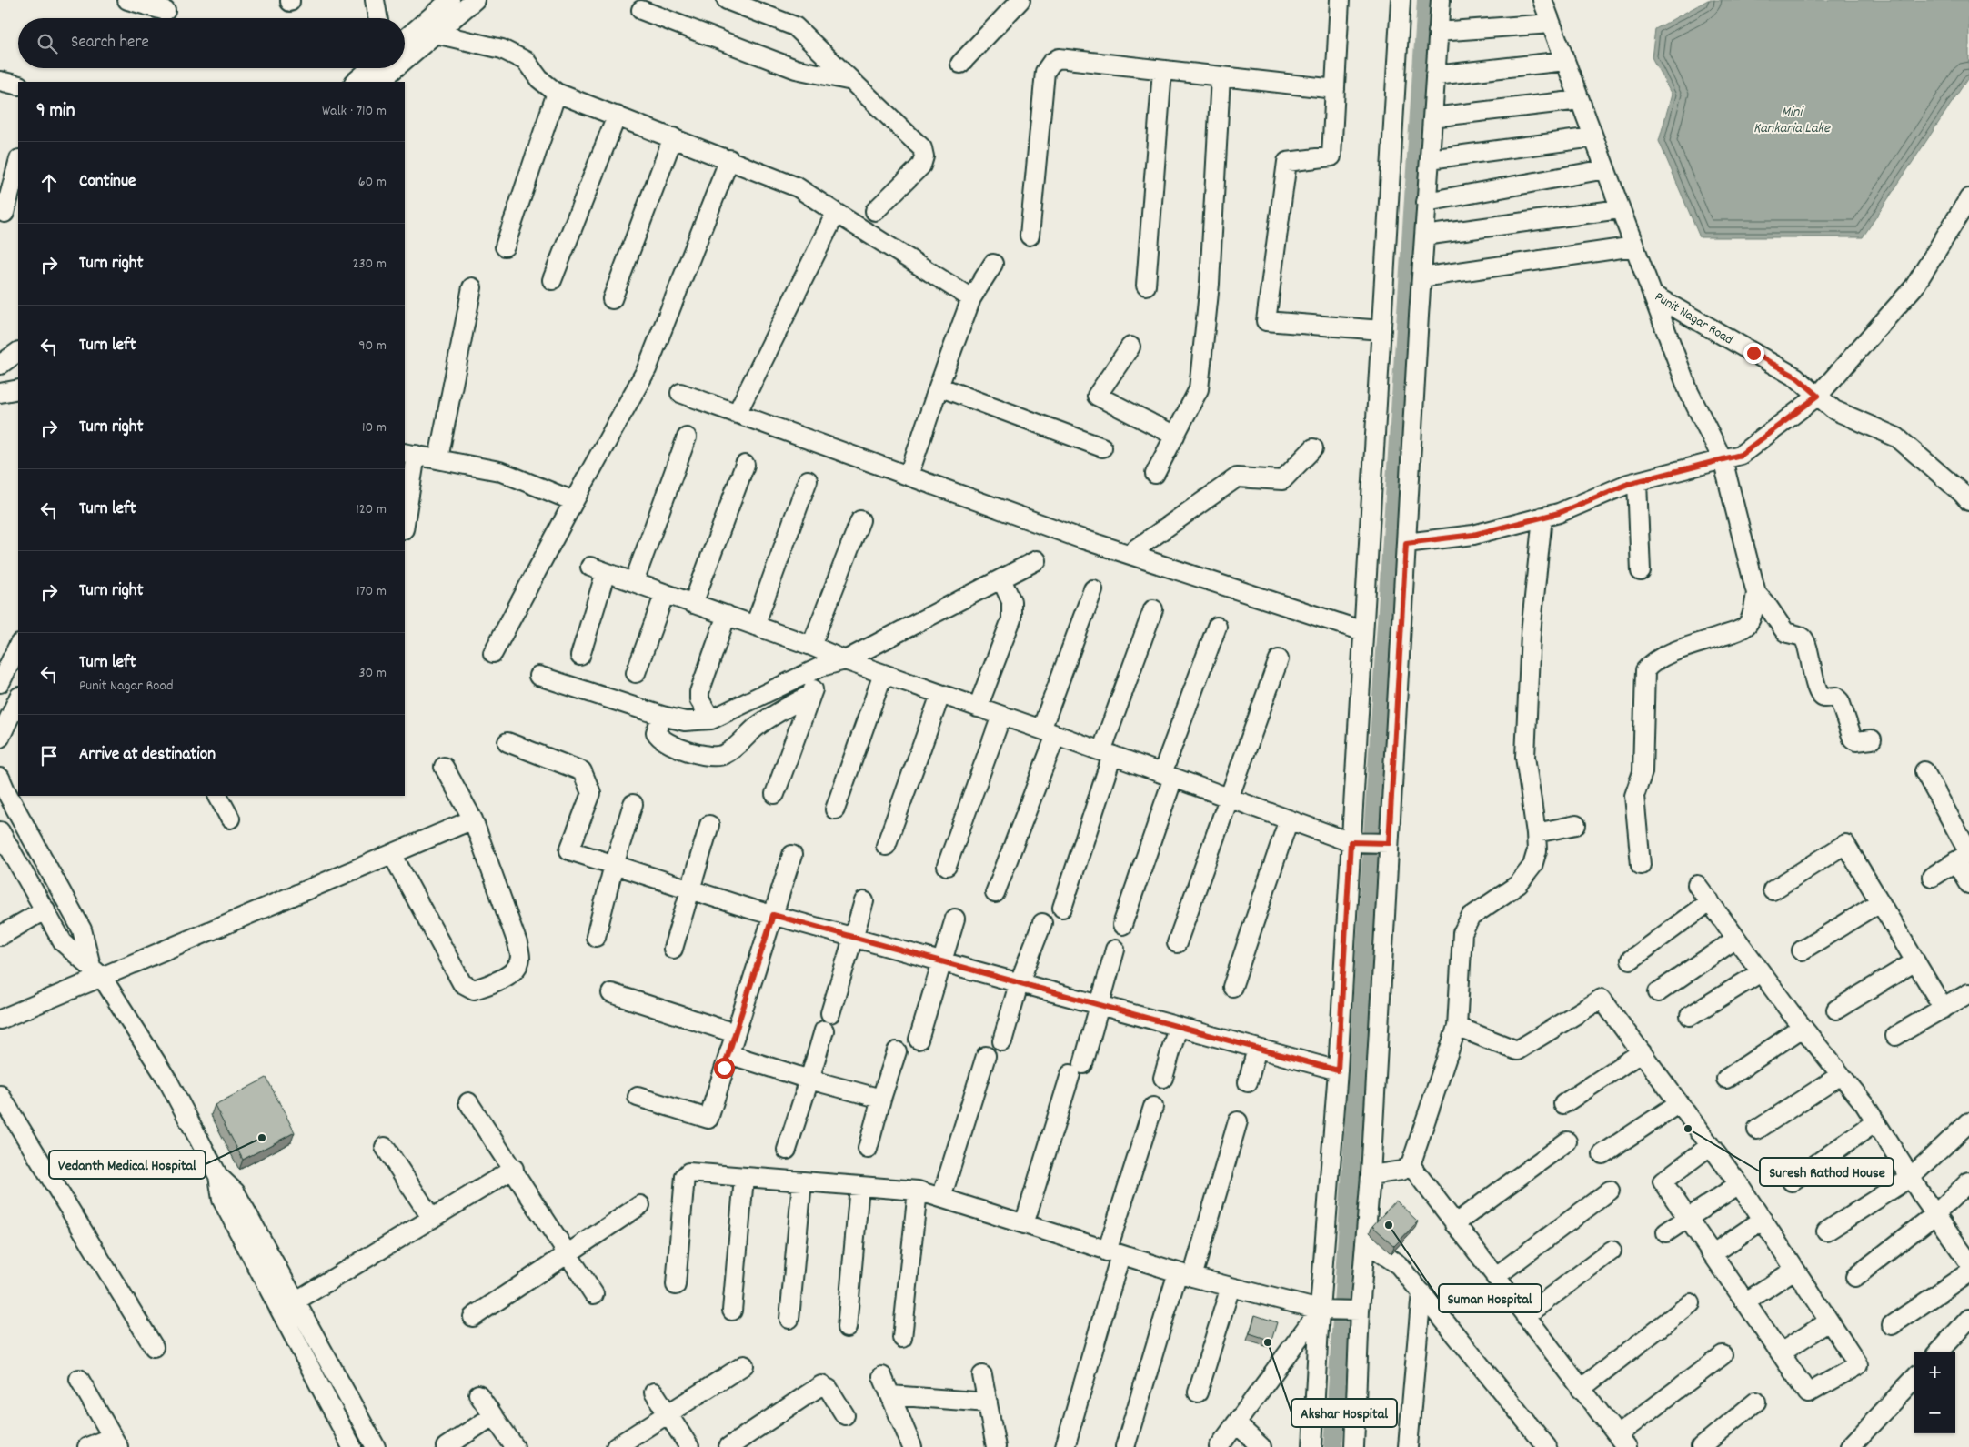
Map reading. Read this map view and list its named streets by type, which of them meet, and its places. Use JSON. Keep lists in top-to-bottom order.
{
  "streets": {
    "street": ["Punit Nagar Road"]
  },
  "water": ["Mini Kankaria Lake"],
  "places": [
    "Suresh Rathod House",
    "Vedanth Medical Hospital",
    "Suman Hospital",
    "Akshar Hospital"
  ],
  "page": {
    "search": "Search here",
    "heading": ["9 min", "Walk · 710 m"],
    "list": [
      ["Continue", "60 m"],
      ["Turn right", "230 m"],
      ["Turn left", "90 m"],
      ["Turn right", "10 m"],
      ["Turn left", "120 m"],
      ["Turn right", "170 m"],
      ["Turn left", "Punit Nagar Road", "30 m"],
      "Arrive at destination"
    ],
    "map_buttons": ["+", "−"]
  }
}
